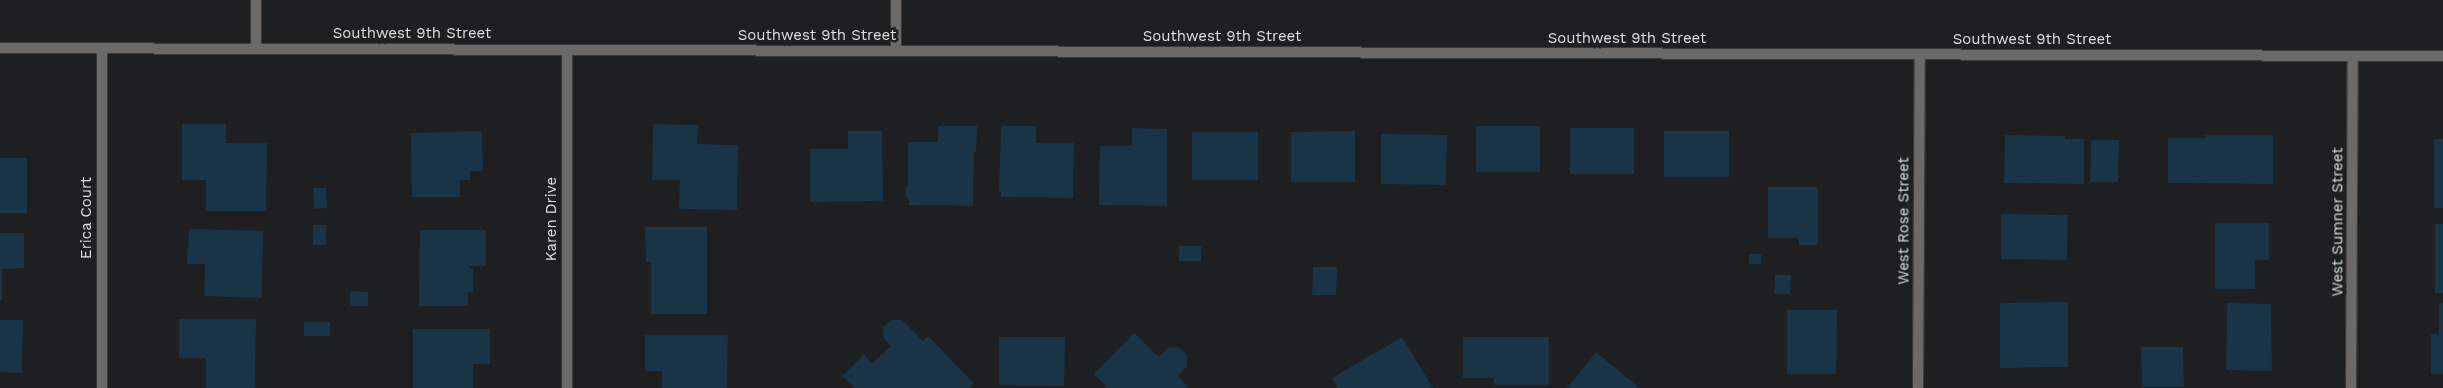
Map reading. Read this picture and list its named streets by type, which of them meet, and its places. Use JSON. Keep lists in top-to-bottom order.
{
  "streets": {
    "street": [
      "Southwest 9th Street",
      "Erica Court",
      "Karen Drive",
      "West Rose Street",
      "West Sumner Street"
    ]
  },
  "crossings": [
    ["Southwest 9th Street", "Erica Court"],
    ["Southwest 9th Street", "Karen Drive"],
    ["Southwest 9th Street", "West Rose Street"],
    ["Southwest 9th Street", "West Sumner Street"]
  ]
}
